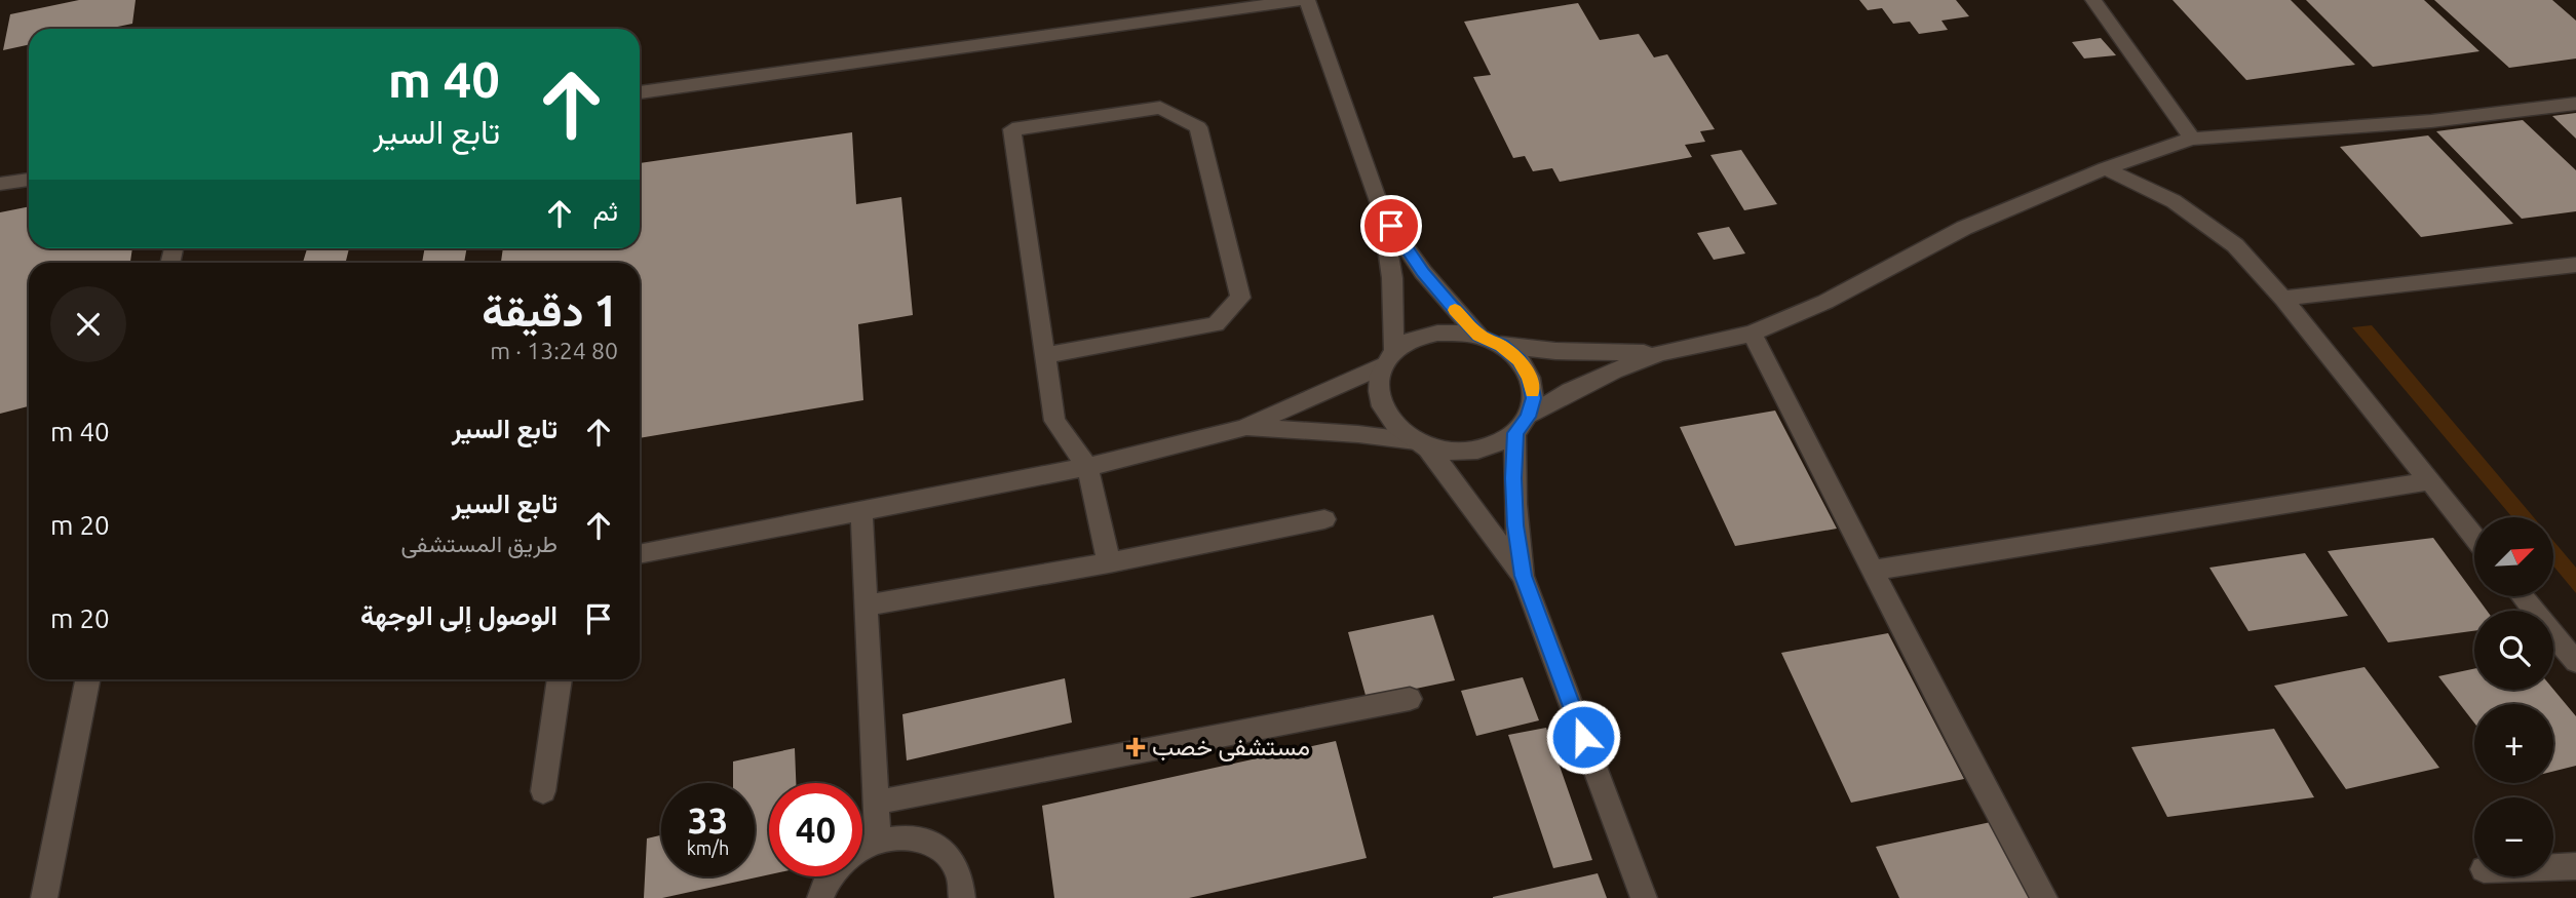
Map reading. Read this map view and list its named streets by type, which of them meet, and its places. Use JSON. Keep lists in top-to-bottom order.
{
  "places": {
    "health": ["مستشفى خصب"]
  },
  "north": "top right",
  "page": {
    "turn": ["40 m", "تابع السير"],
    "then": "ثم",
    "heading": ["1 دقيقة", "80 m · 13:24"],
    "list": [
      {
        "name": "تابع السير",
        "value": "40 m"
      },
      {
        "name": "تابع السير",
        "note": "طريق المستشفى",
        "value": "20 m"
      },
      {
        "name": "الوصول إلى الوجهة",
        "value": "20 m"
      }
    ],
    "map_buttons": ["+", "−"],
    "speed": "33 km/h",
    "limit": "40"
  }
}
